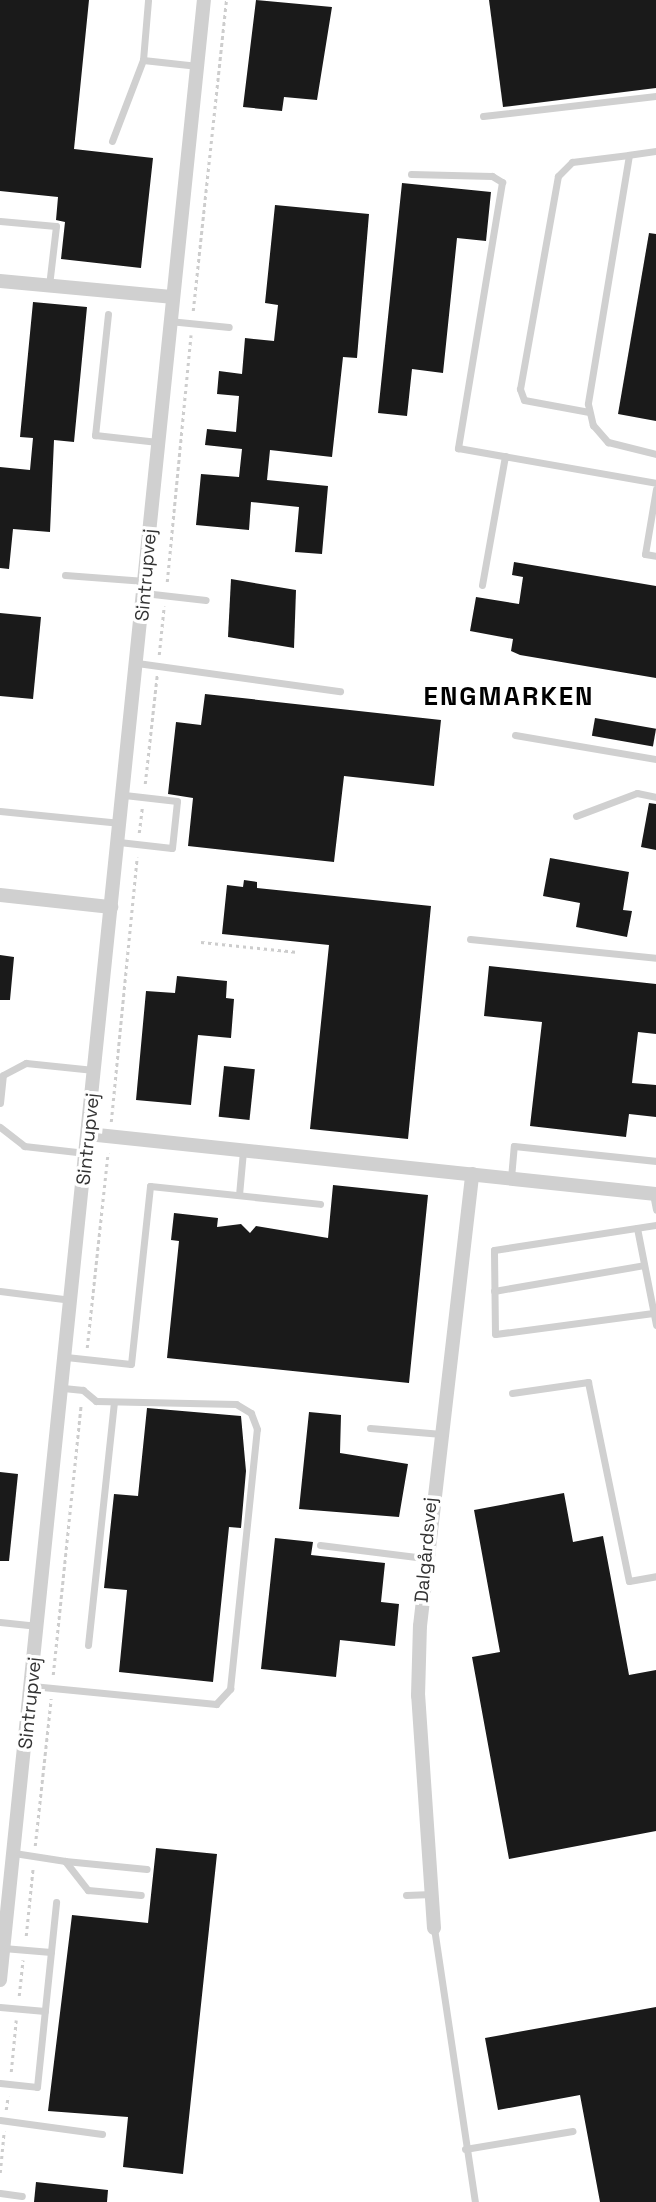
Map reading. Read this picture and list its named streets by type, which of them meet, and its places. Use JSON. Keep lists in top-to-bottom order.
{
  "streets": {
    "street": ["Sintrupvej", "Dalgårdsvej"]
  },
  "districts": ["ENGMARKEN"]
}
